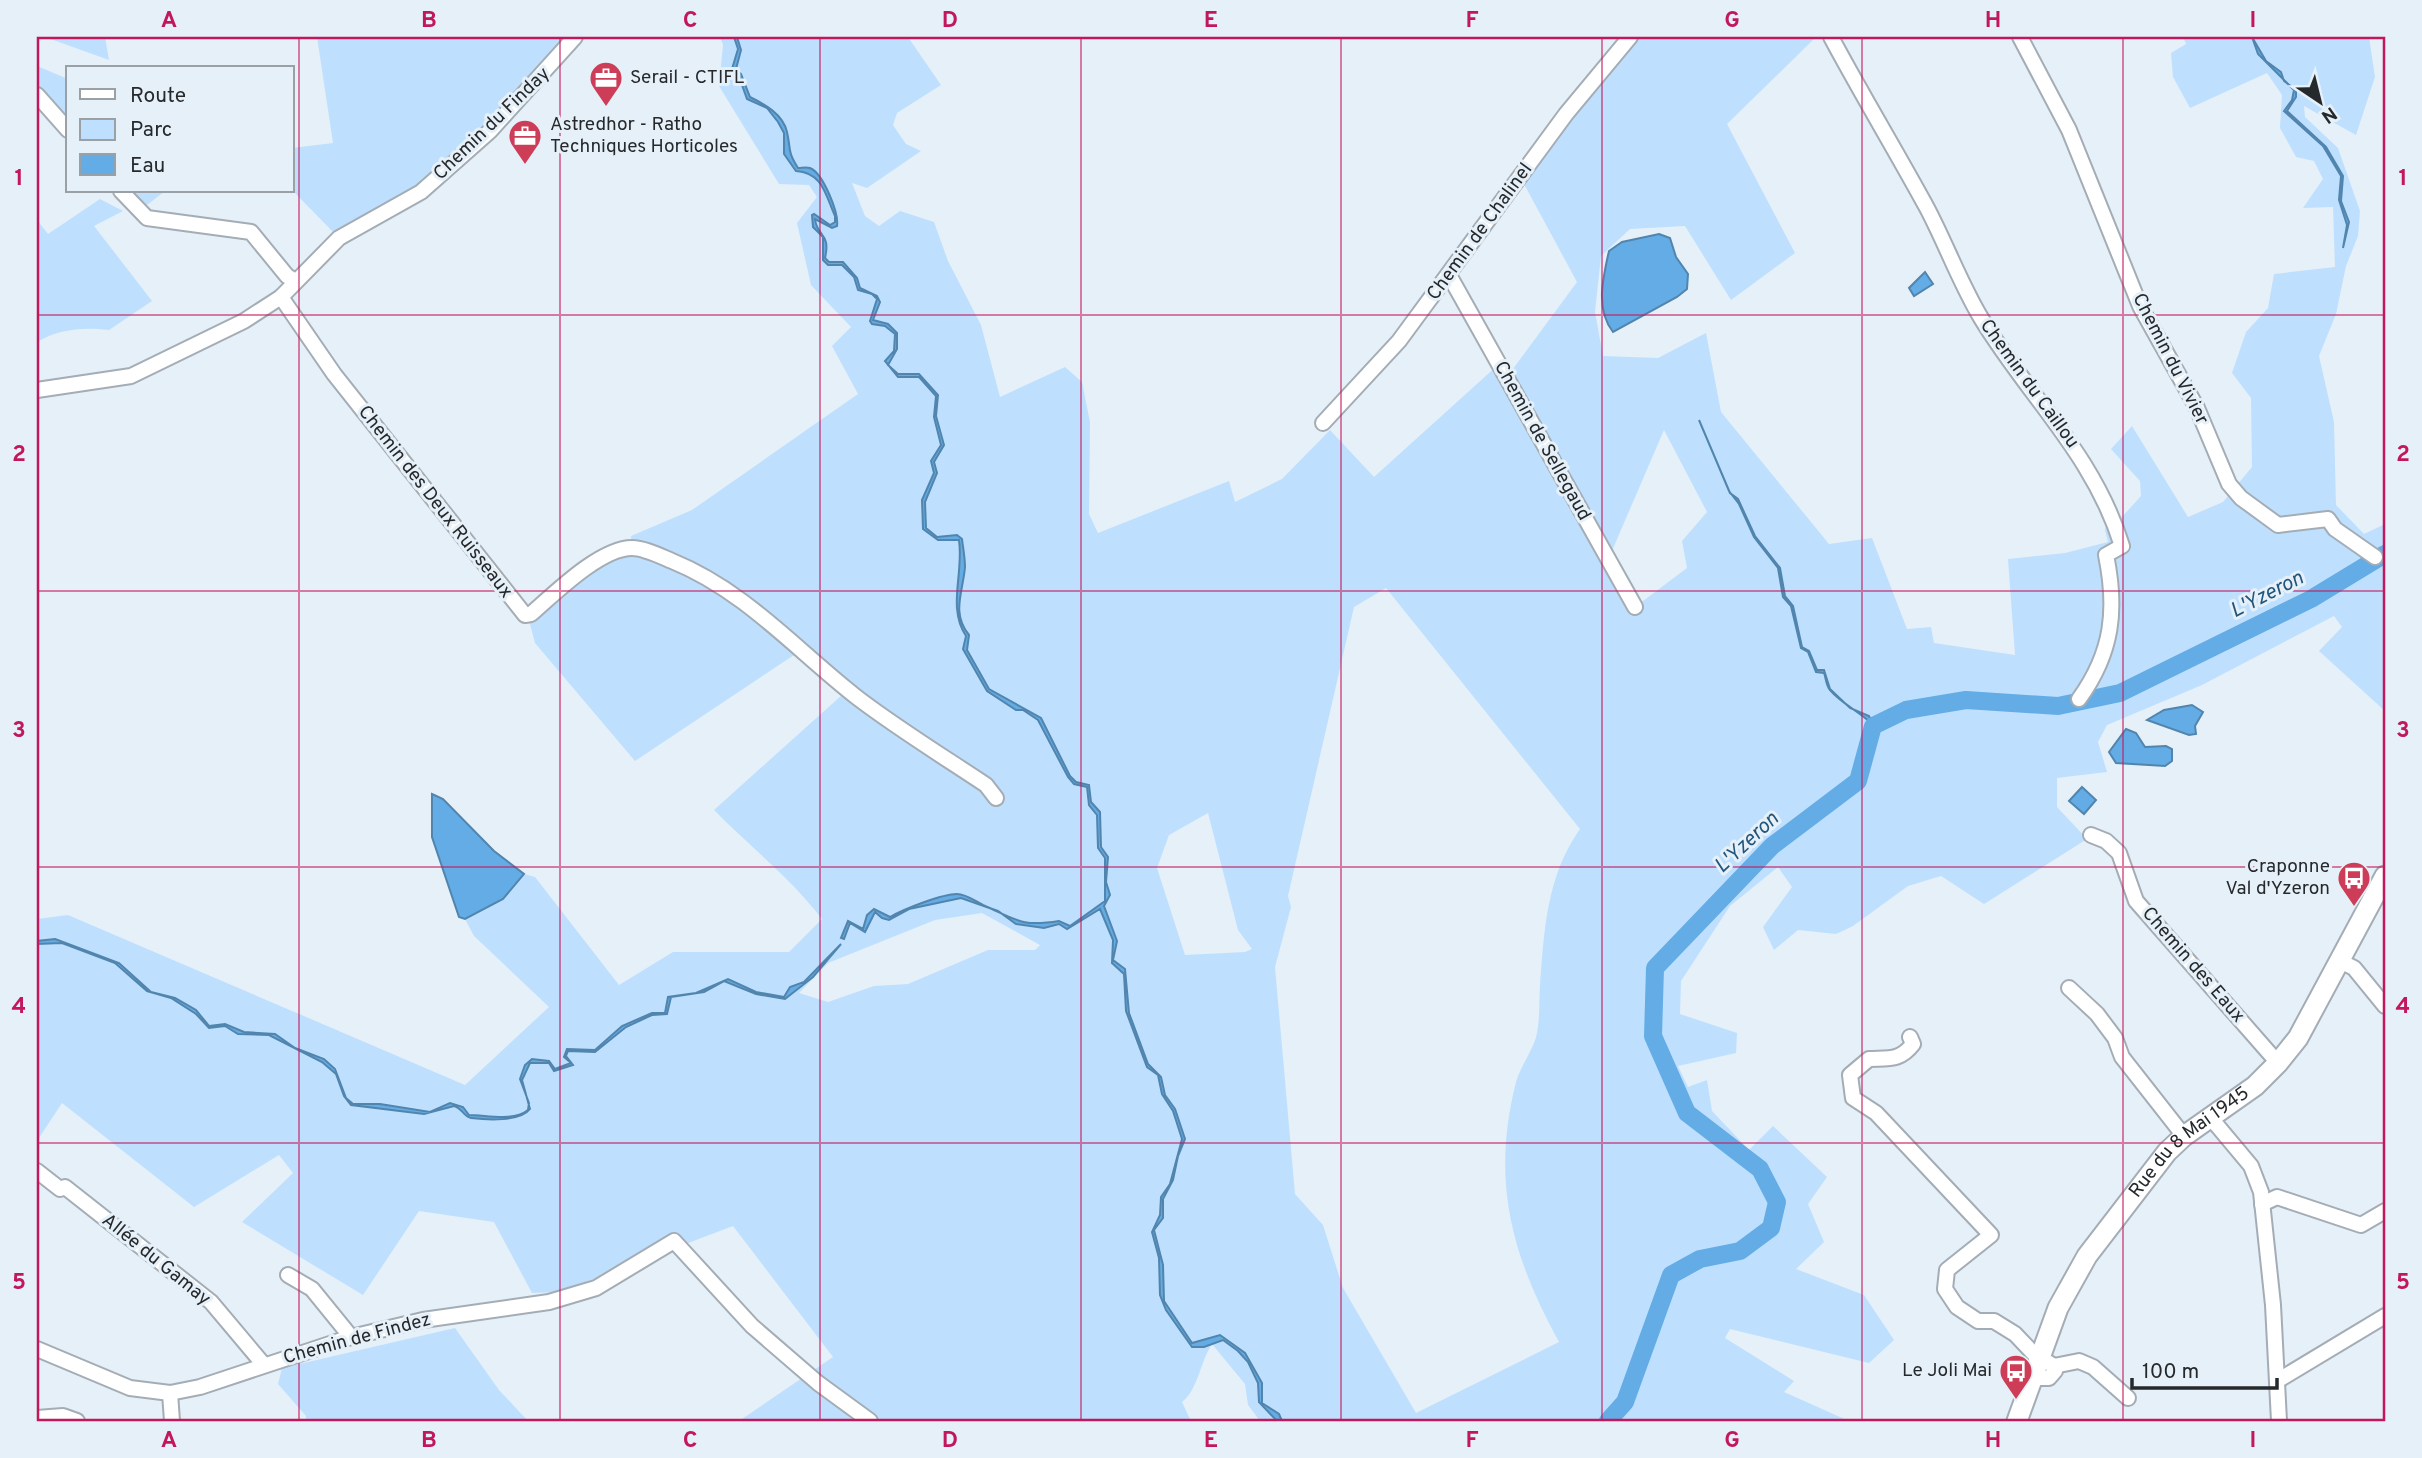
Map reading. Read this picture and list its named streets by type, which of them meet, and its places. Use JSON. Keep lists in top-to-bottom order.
{
  "streets": {
    "main road": ["Rue du 8 Mai 1945"],
    "street": [
      "Chemin du Finday",
      "Chemin de Chalinel",
      "Chemin du Vivier",
      "Chemin du Caillou",
      "Chemin de Sellegaud",
      "Chemin des Deux Ruisseaux",
      "Chemin des Eaux",
      "Allée du Gamay",
      "Chemin de Findez"
    ]
  },
  "crossings": [
    ["Chemin du Finday", "Chemin des Deux Ruisseaux"],
    ["Chemin de Chalinel", "Chemin de Sellegaud"],
    ["Chemin des Eaux", "Rue du 8 Mai 1945"],
    ["Allée du Gamay", "Chemin de Findez"]
  ],
  "water": ["L'Yzeron"],
  "places": {
    "office": ["Serail - CTIFL", "Astredhor - Ratho Techniques Horticoles"],
    "bus stop": ["Craponne Val d'Yzeron", "Le Joli Mai"]
  },
  "legend": ["Route", "Parc", "Eau"],
  "scale_bar": "100 m",
  "north": "bottom right",
  "grid": {
    "columns": [
      "A",
      "B",
      "C",
      "D",
      "E",
      "F",
      "G",
      "H",
      "I"
    ],
    "rows": [
      "1",
      "2",
      "3",
      "4",
      "5"
    ]
  }
}
